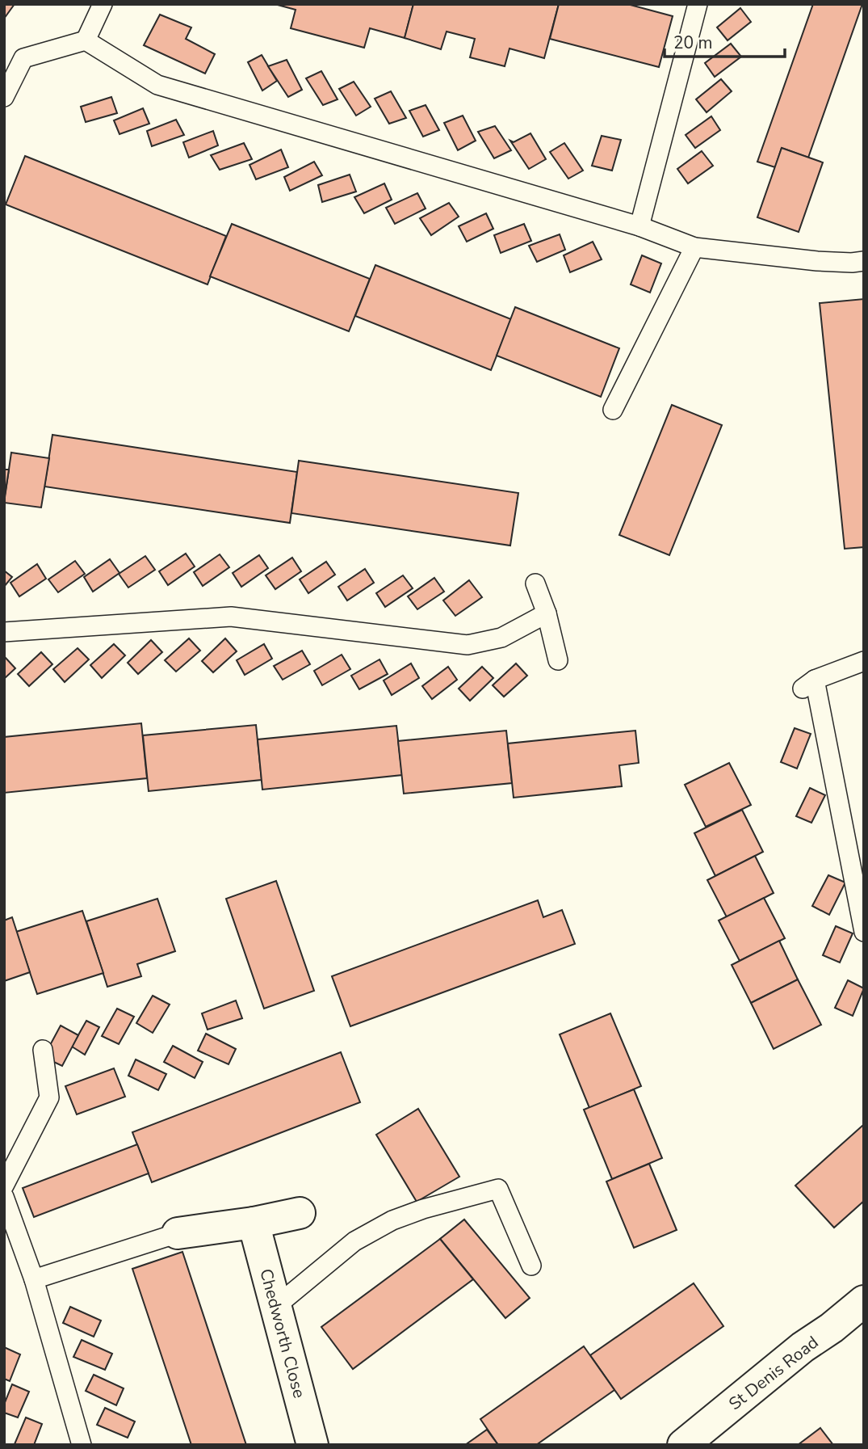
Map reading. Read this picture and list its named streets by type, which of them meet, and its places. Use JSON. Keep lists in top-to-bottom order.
{
  "streets": {
    "street": ["Chedworth Close", "St Denis Road"]
  },
  "scale_bar": "20 m"
}
